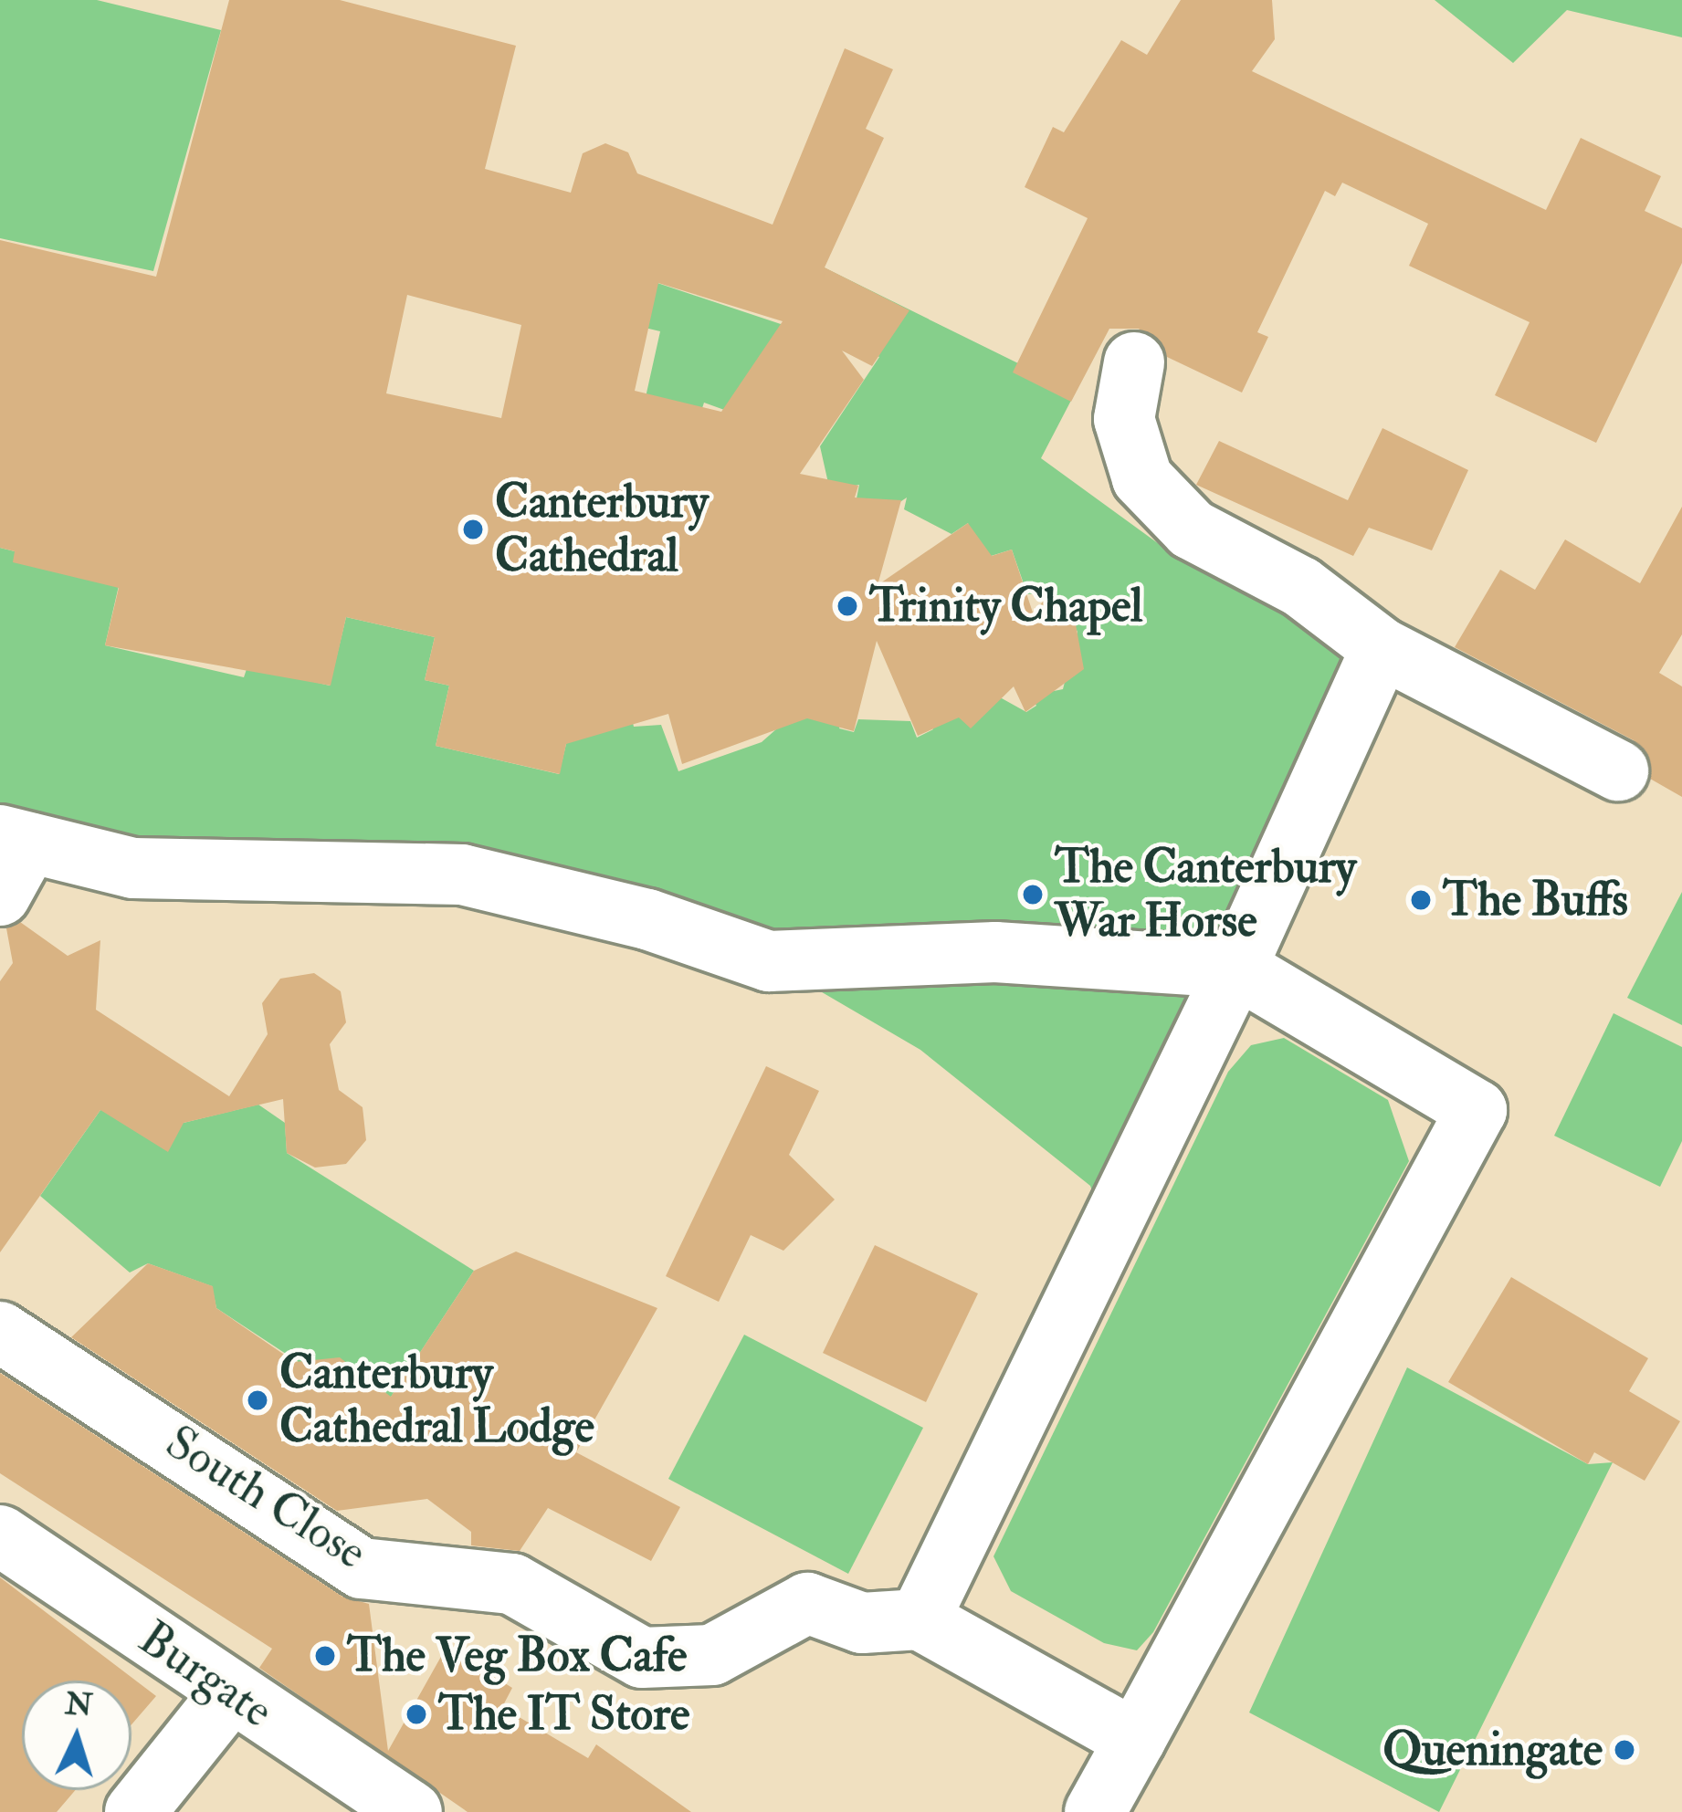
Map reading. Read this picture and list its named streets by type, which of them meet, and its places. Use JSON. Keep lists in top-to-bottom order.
{
  "streets": {
    "street": ["South Close", "Burgate"]
  },
  "places": [
    "Canterbury Cathedral",
    "Trinity Chapel",
    "The Canterbury War Horse",
    "The Buffs",
    "Canterbury Cathedral Lodge",
    "The Veg Box Cafe",
    "The IT Store",
    "Queningate"
  ],
  "north": "top"
}
